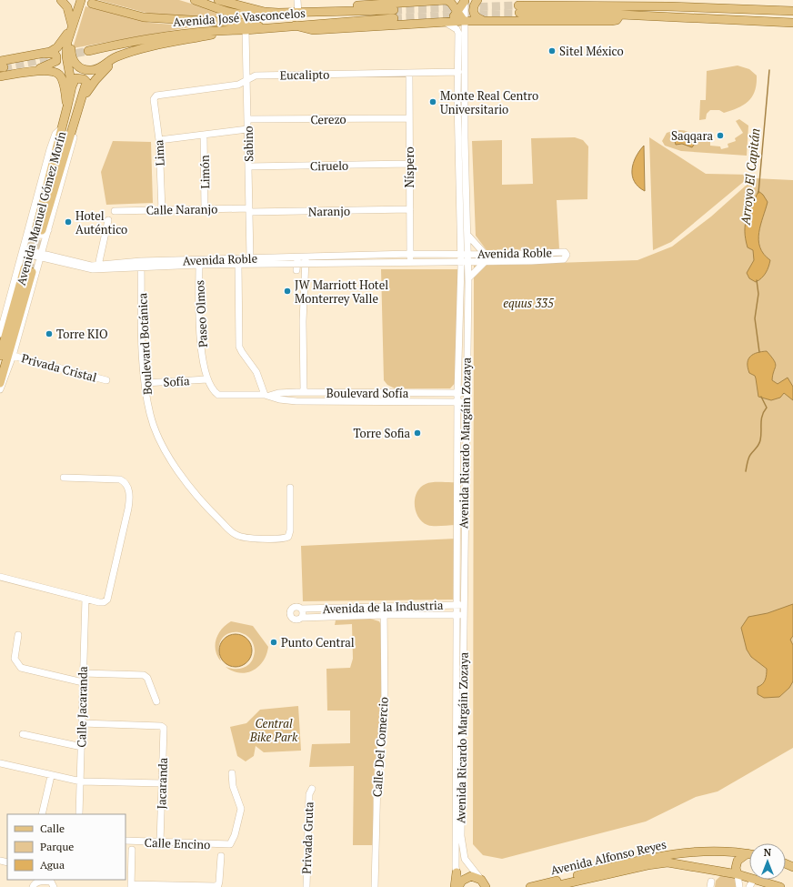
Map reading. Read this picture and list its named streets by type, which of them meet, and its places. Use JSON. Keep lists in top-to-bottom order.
{
  "streets": {
    "main road": ["Avenida José Vasconcelos", "Avenida Manuel Gómez Morín", "Avenida Alfonso Reyes"],
    "street": [
      "Eucalipto",
      "Cerezo",
      "Sabino",
      "Lima",
      "Ciruelo",
      "Níspero",
      "Limón",
      "Calle Naranjo",
      "Naranjo",
      "Avenida Roble",
      "Paseo Olmos",
      "Boulevard Botánica",
      "Privada Cristal",
      "Sofía",
      "Boulevard Sofía",
      "Avenida Ricardo Margáin Zozaya",
      "Avenida de la Industria",
      "Calle Jacaranda",
      "Calle Del Comercio",
      "Jacaranda",
      "Privada Gruta",
      "Calle Encino"
    ]
  },
  "crossings": [
    ["Avenida José Vasconcelos", "Sabino"],
    ["Eucalipto", "Sabino"],
    ["Eucalipto", "Lima"],
    ["Eucalipto", "Níspero"],
    ["Eucalipto", "Avenida Ricardo Margáin Zozaya"],
    ["Cerezo", "Sabino"],
    ["Cerezo", "Níspero"],
    ["Sabino", "Ciruelo"],
    ["Sabino", "Calle Naranjo"],
    ["Sabino", "Naranjo"],
    ["Sabino", "Avenida Roble"],
    ["Lima", "Calle Naranjo"],
    ["Ciruelo", "Níspero"],
    ["Níspero", "Naranjo"],
    ["Níspero", "Avenida Roble"],
    ["Limón", "Calle Naranjo"],
    ["Avenida Manuel Gómez Morín", "Avenida Roble"],
    ["Avenida Manuel Gómez Morín", "Privada Cristal"],
    ["Calle Naranjo", "Naranjo"],
    ["Avenida Roble", "Paseo Olmos"],
    ["Avenida Roble", "Boulevard Botánica"],
    ["Avenida Roble", "Avenida Ricardo Margáin Zozaya"],
    ["Paseo Olmos", "Sofía"],
    ["Paseo Olmos", "Boulevard Sofía"],
    ["Boulevard Botánica", "Sofía"],
    ["Sofía", "Boulevard Sofía"],
    ["Boulevard Sofía", "Avenida Ricardo Margáin Zozaya"],
    ["Avenida Ricardo Margáin Zozaya", "Avenida de la Industria"],
    ["Avenida de la Industria", "Calle Del Comercio"],
    ["Calle Jacaranda", "Jacaranda"],
    ["Jacaranda", "Calle Encino"]
  ],
  "water": ["Arroyo El Capitán"],
  "parks": ["equus 335", "Central Bike Park"],
  "places": [
    "Sitel México",
    "Monte Real Centro Universitario",
    "Saqqara",
    "Hotel Auténtico",
    "JW Marriott Hotel Monterrey Valle",
    "Torre KIO",
    "Torre Sofia",
    "Punto Central"
  ],
  "legend": ["Calle", "Parque", "Agua"],
  "north": "top"
}
